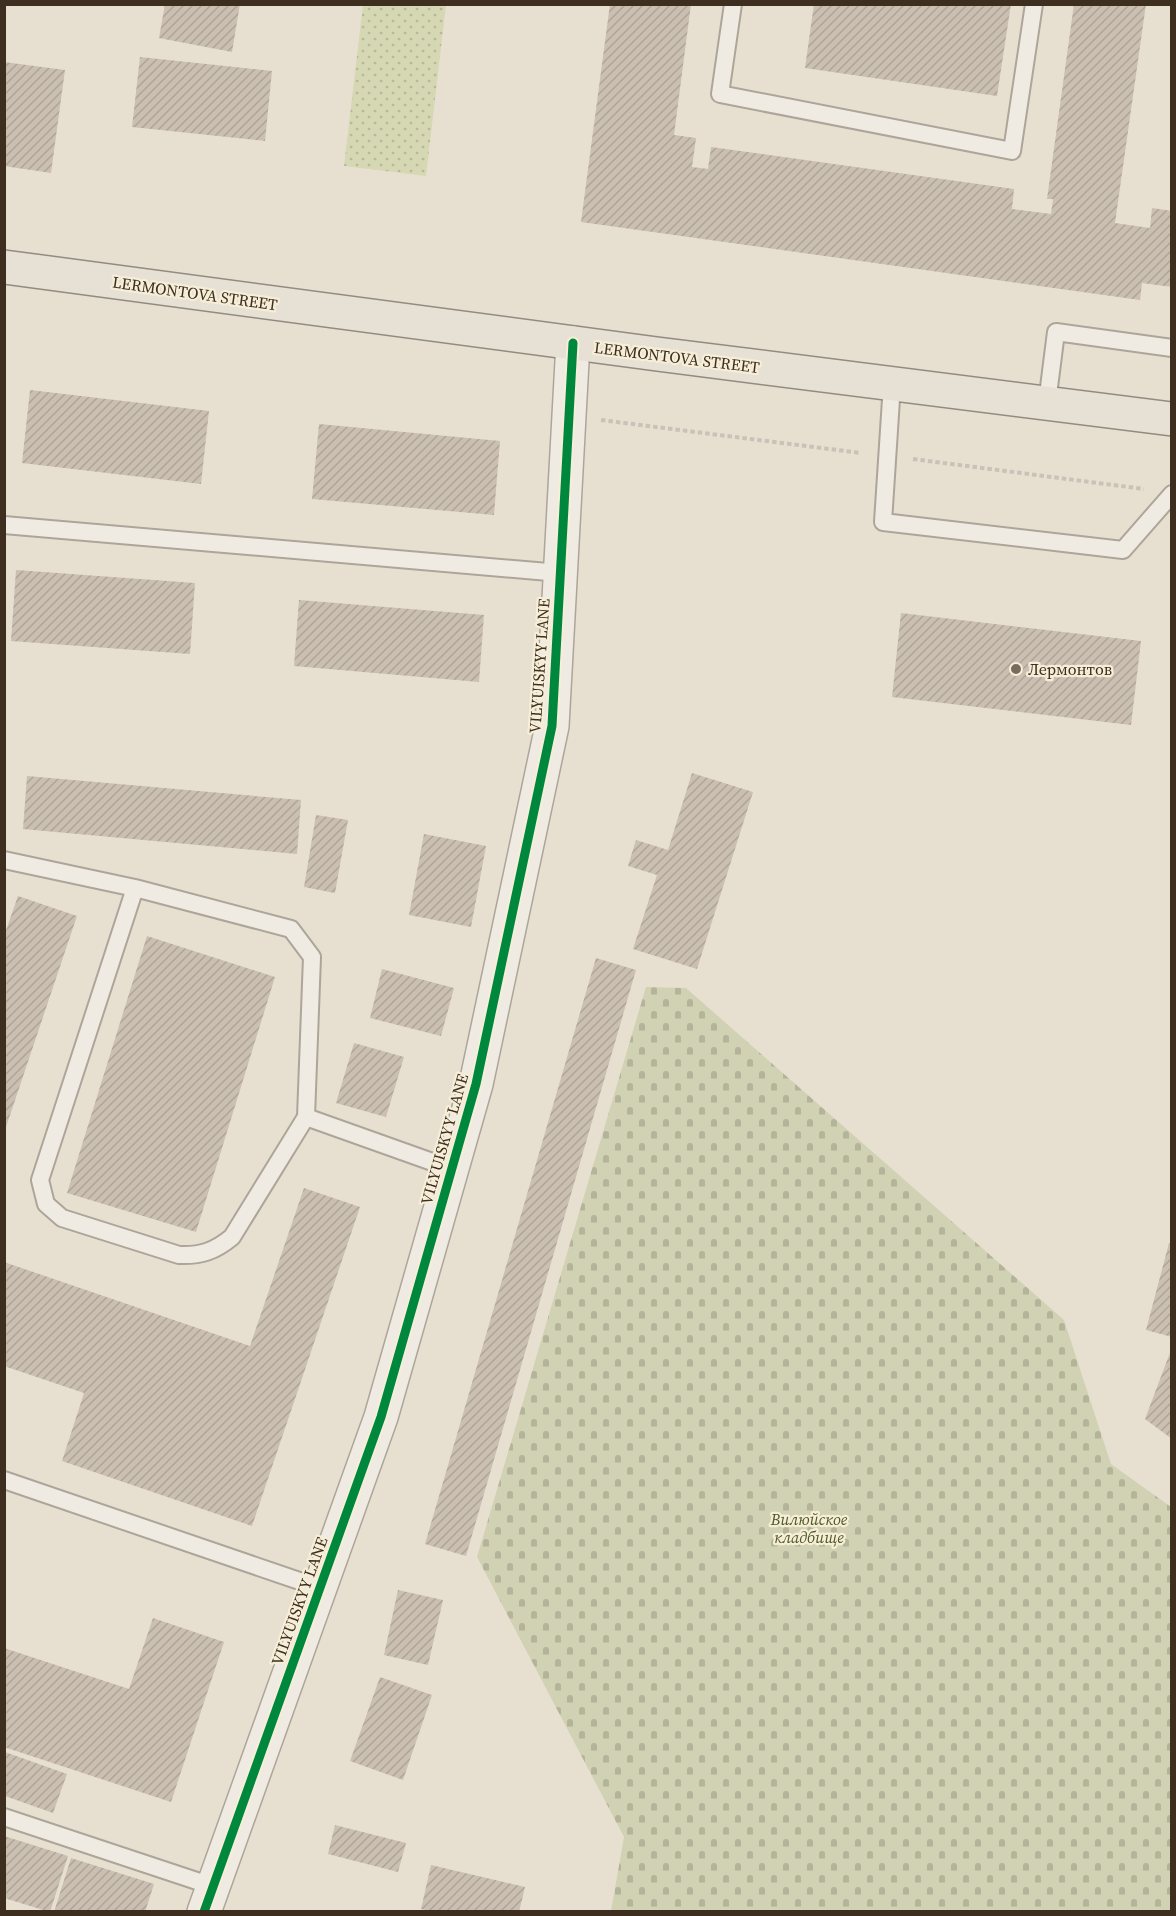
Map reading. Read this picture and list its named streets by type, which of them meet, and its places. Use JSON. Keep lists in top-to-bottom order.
{
  "streets": {
    "main road": ["LERMONTOVA STREET"],
    "street": ["VILYUISKYY LANE"]
  },
  "crossings": [
    ["LERMONTOVA STREET", "VILYUISKYY LANE"]
  ],
  "parks": ["Вилюйское кладбище"],
  "places": ["Лермонтов"]
}
